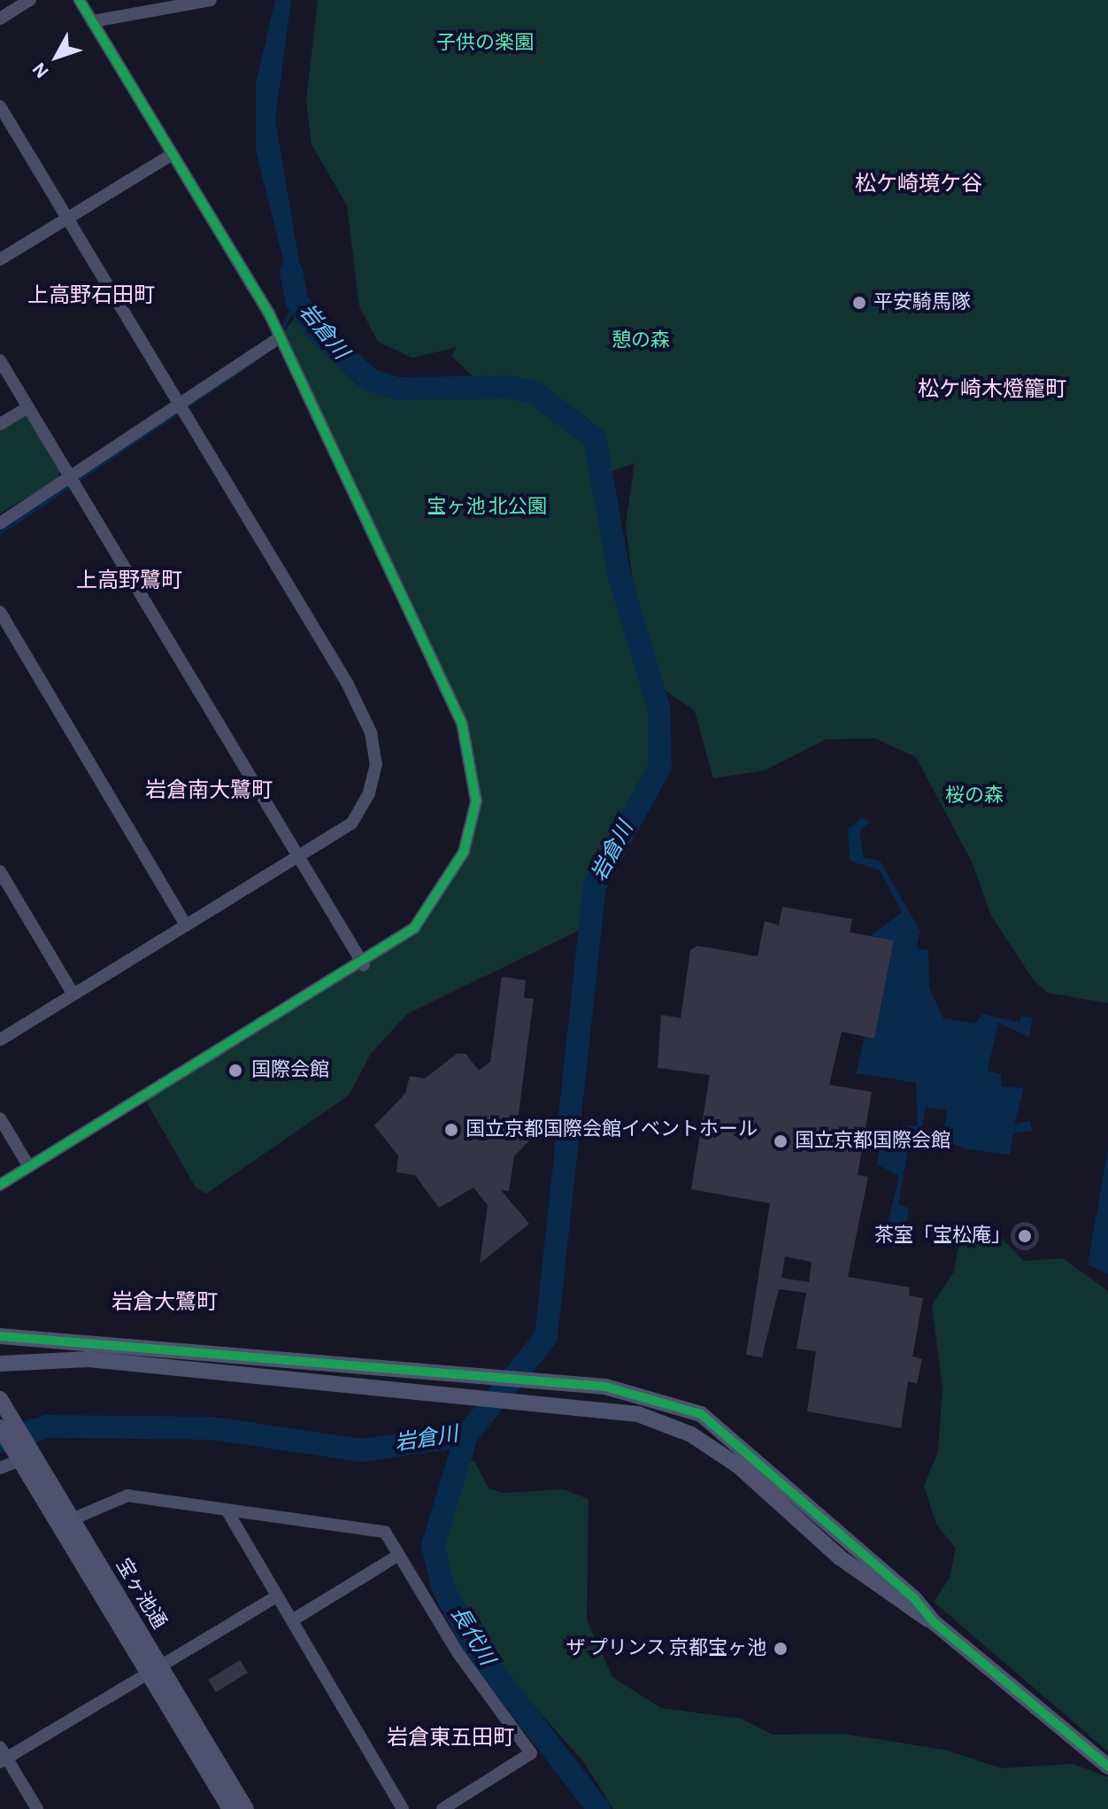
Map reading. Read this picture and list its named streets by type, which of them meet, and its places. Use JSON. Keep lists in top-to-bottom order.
{
  "streets": {
    "street": ["宝ヶ池通"]
  },
  "districts": [
    "松ケ崎境ケ谷",
    "上高野石田町",
    "松ケ崎木燈籠町",
    "上高野鷺町",
    "岩倉南大鷺町",
    "岩倉大鷺町",
    "岩倉東五田町"
  ],
  "water": ["岩倉川", "長代川"],
  "parks": [
    "子供の楽園",
    "憩の森",
    "宝ヶ池 北公園",
    "桜の森"
  ],
  "places": [
    "平安騎馬隊",
    "国際会館",
    "国立京都国際会館イベントホール",
    "国立京都国際会館",
    "茶室「宝松庵」",
    "ザ プリンス 京都宝ヶ池"
  ],
  "north": "bottom left"
}
